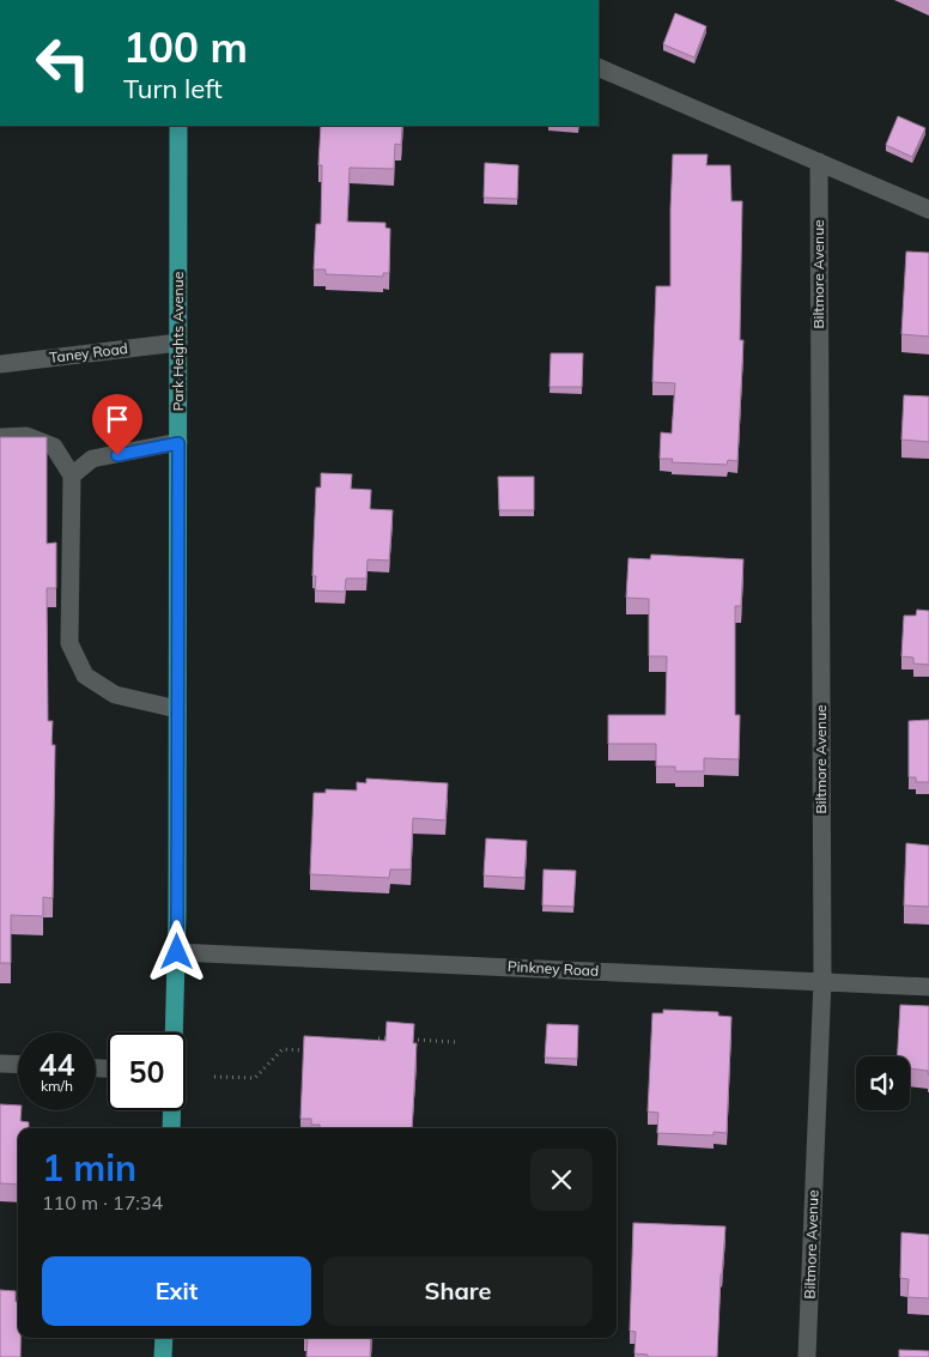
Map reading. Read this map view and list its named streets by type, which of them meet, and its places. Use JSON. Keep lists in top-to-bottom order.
{
  "streets": {
    "main road": ["Park Heights Avenue"],
    "street": ["Biltmore Avenue", "Taney Road", "Pinkney Road"]
  },
  "crossings": [
    ["Biltmore Avenue", "Pinkney Road"],
    ["Park Heights Avenue", "Taney Road"],
    ["Park Heights Avenue", "Pinkney Road"]
  ],
  "page": {
    "turn": ["100 m", "Turn left"],
    "speed": "44 km/h",
    "limit": "50",
    "heading": ["1 min", "110 m · 17:34"],
    "buttons": ["Exit", "Share"]
  }
}
